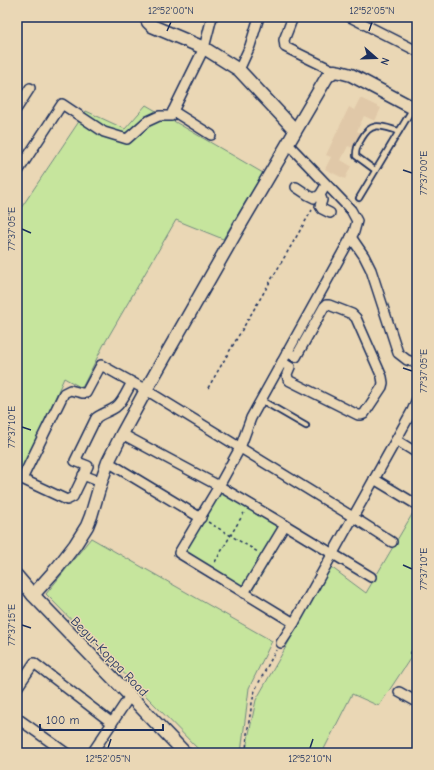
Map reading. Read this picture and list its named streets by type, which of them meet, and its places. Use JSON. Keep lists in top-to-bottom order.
{
  "streets": {
    "street": ["Begur-Koppa Road"]
  },
  "scale_bar": "100 m",
  "north": "right",
  "coordinates": [
    "12°52'00\"N",
    "12°52'05\"N",
    "77°37'00\"E",
    "77°37'05\"E",
    "77°37'10\"E",
    "77°37'15\"E",
    "12°52'10\"N"
  ]
}
